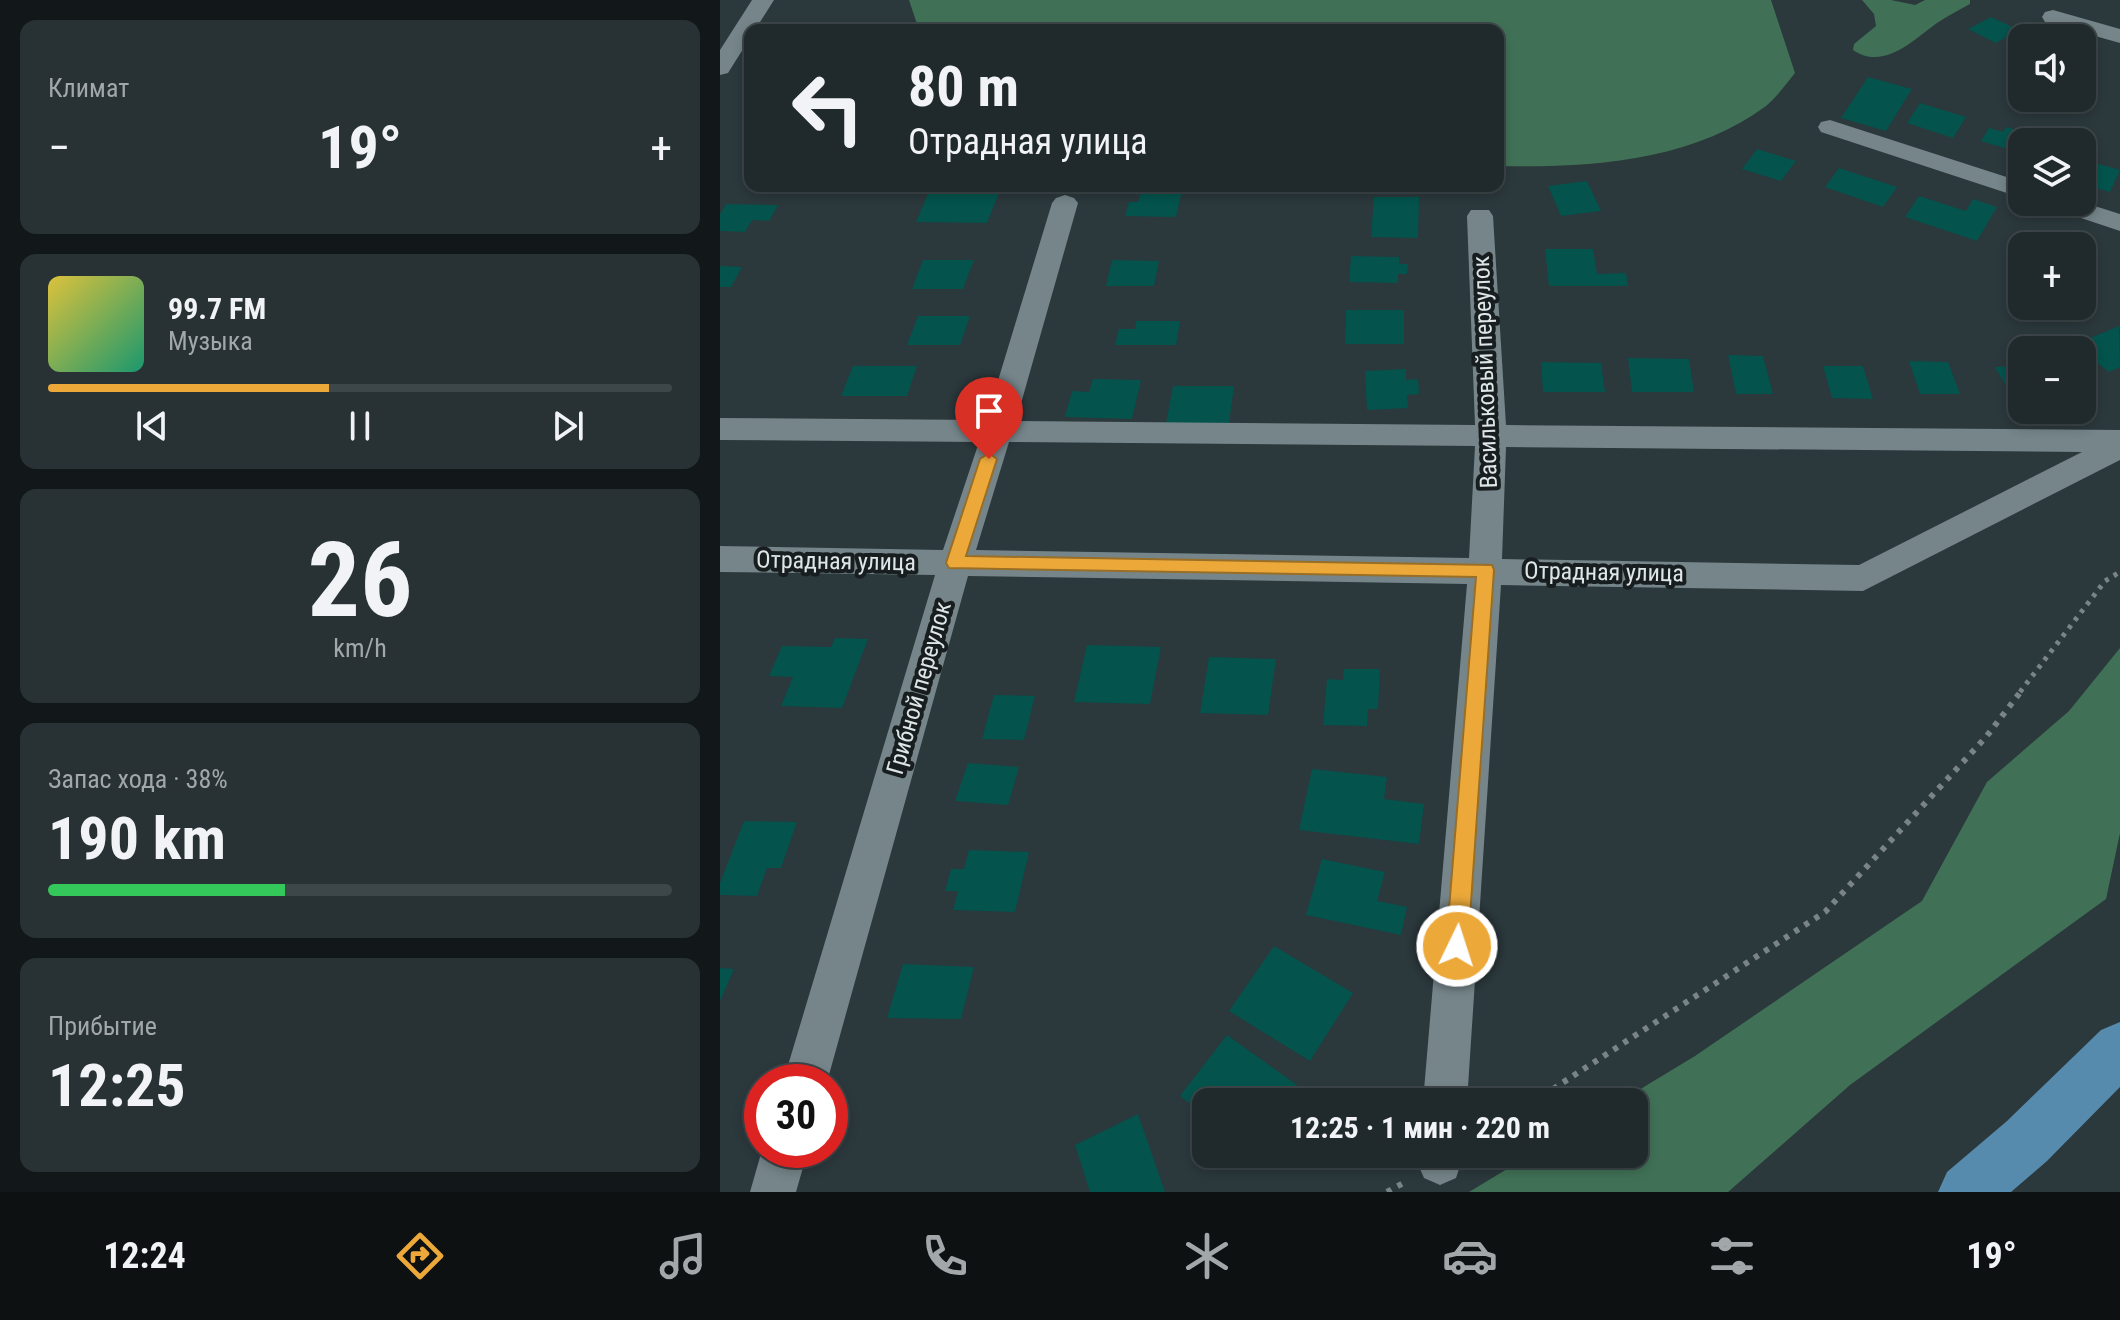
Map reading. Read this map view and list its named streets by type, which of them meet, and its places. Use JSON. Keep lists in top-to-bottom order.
{
  "streets": {
    "street": ["Васильковый переулок", "Отрадная улица", "Грибной переулок"]
  },
  "crossings": [
    ["Васильковый переулок", "Отрадная улица"],
    ["Отрадная улица", "Грибной переулок"]
  ],
  "page": {
    "tile": [
      "Климат",
      ["26", "km/h"],
      ["Запас хода · 38%", "190 km"],
      ["Прибытие", "12:25"]
    ],
    "map_buttons": ["+", "−"],
    "turn": ["80 m", "Отрадная улица"],
    "heat": ["−", "19°", "+"],
    "song": ["99.7 FM", "Музыка"],
    "limit": "30",
    "trip": "12:25 · 1 мин · 220 m",
    "tabs": ["12:24", "19°"]
  }
}
